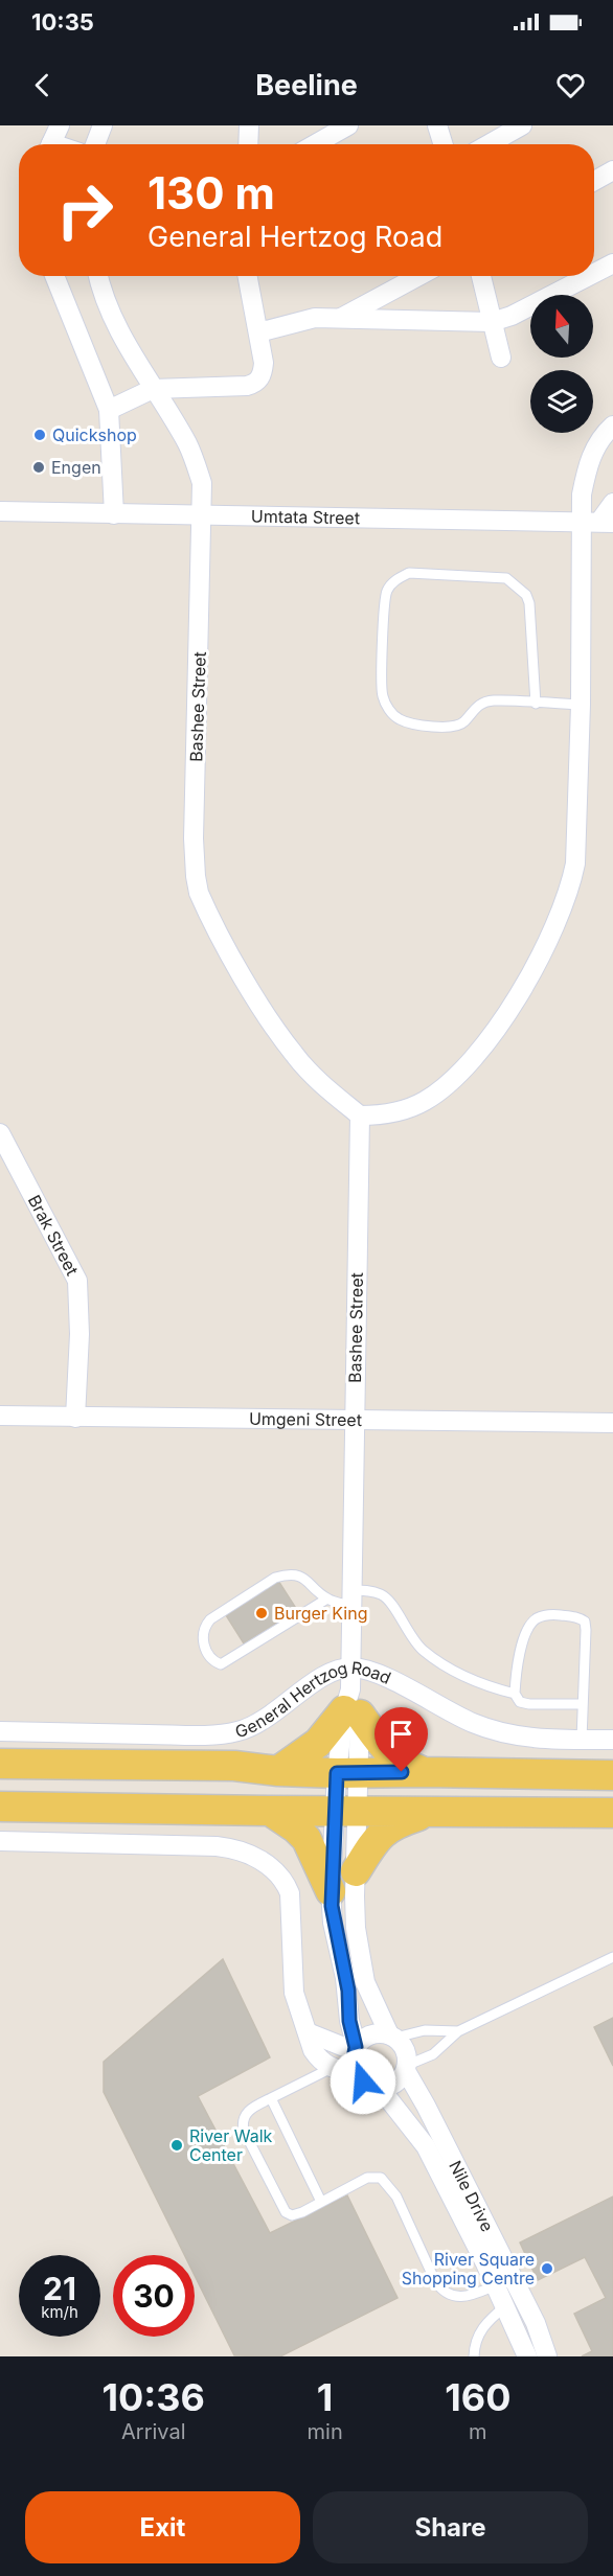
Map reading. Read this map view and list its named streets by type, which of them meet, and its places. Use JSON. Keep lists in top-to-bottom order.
{
  "streets": {
    "main road": ["General Hertzog Road"],
    "street": [
      "Umtata Street",
      "Bashee Street",
      "Brak Street",
      "Umgeni Street",
      "Nile Drive"
    ]
  },
  "crossings": [
    ["Umtata Street", "Bashee Street"],
    ["Bashee Street", "Umgeni Street"],
    ["Bashee Street", "General Hertzog Road"],
    ["Bashee Street", "Nile Drive"],
    ["Brak Street", "Umgeni Street"],
    ["General Hertzog Road", "Nile Drive"]
  ],
  "places": [
    "Quickshop",
    "Engen",
    "Burger King",
    "River Walk Center",
    "River Square Shopping Centre"
  ],
  "north": "top",
  "page": {
    "status": "10:35",
    "header": "Beeline",
    "turn": ["130 m", "General Hertzog Road"],
    "speed": "21 km/h",
    "limit": "30",
    "eta": [
      "10:36",
      "Arrival",
      "1",
      "min",
      "160",
      "m"
    ],
    "buttons": ["Exit", "Share"]
  }
}
